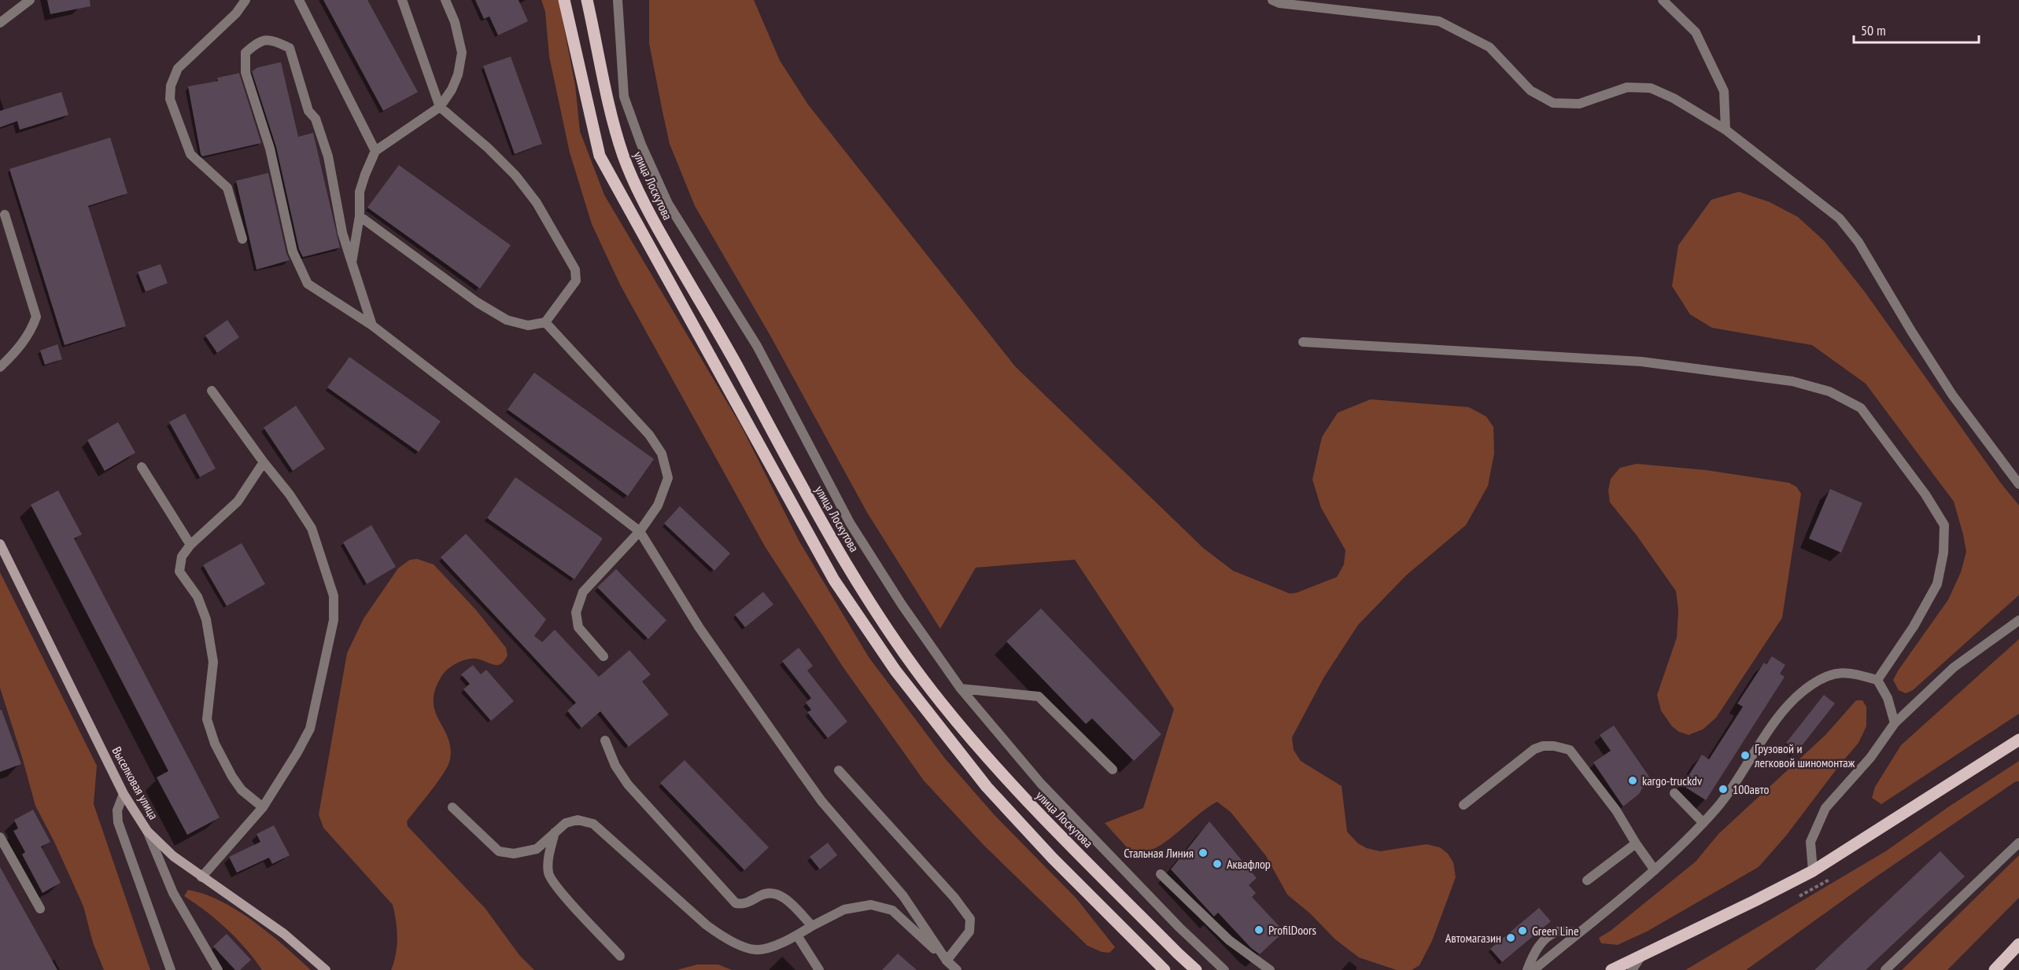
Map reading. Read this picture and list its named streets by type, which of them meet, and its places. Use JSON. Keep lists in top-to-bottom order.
{
  "streets": {
    "main road": ["улица Лоскутова"],
    "street": ["Выселковая улица"]
  },
  "places": [
    "Грузовой и легковой шиномонтаж",
    "kargo-truckdv",
    "100авто",
    "Стальная Линия",
    "Аквафлор",
    "ProfilDoors",
    "Green Line",
    "Автомагазин"
  ],
  "scale_bar": "50 m"
}
